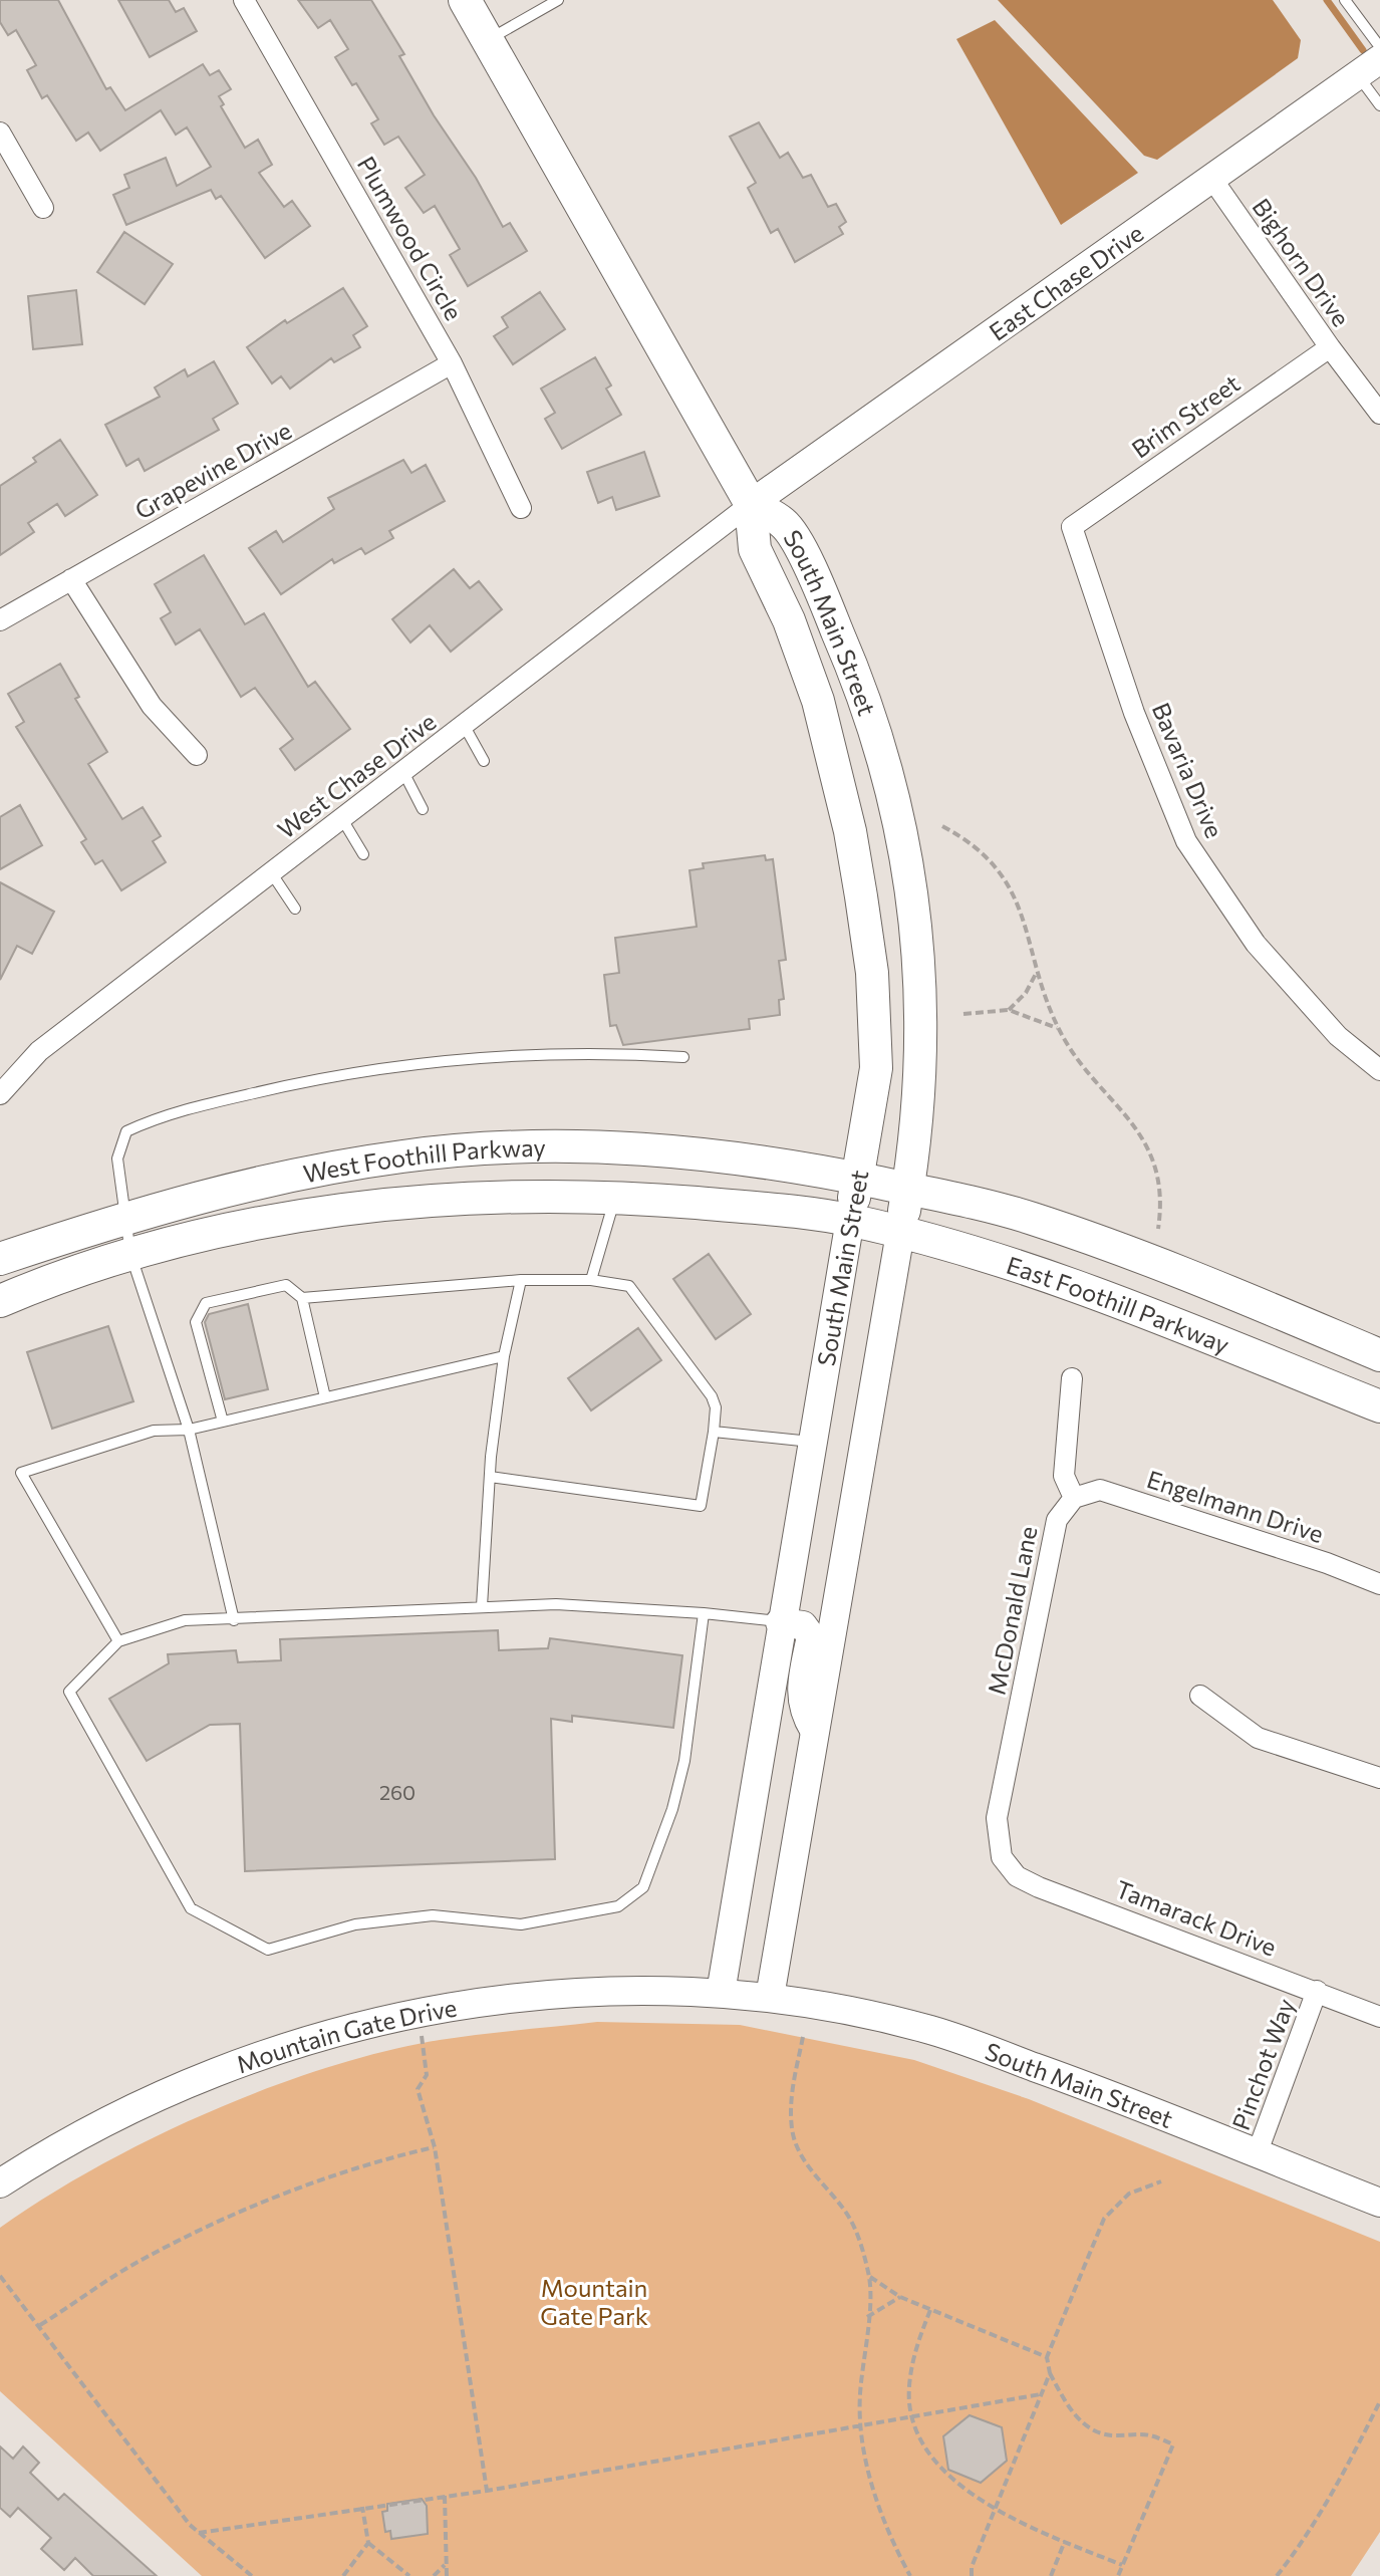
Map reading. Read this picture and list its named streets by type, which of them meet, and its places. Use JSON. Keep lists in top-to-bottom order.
{
  "streets": {
    "main road": [
      "East Chase Drive",
      "South Main Street",
      "West Foothill Parkway",
      "East Foothill Parkway",
      "Mountain Gate Drive"
    ],
    "street": [
      "Plumwood Circle",
      "Bighorn Drive",
      "Brim Street",
      "Grapevine Drive",
      "Bavaria Drive",
      "West Chase Drive",
      "Engelmann Drive",
      "McDonald Lane",
      "Tamarack Drive",
      "Pinchot Way"
    ]
  },
  "crossings": [
    ["Plumwood Circle", "Grapevine Drive"],
    ["Bighorn Drive", "East Chase Drive"],
    ["Bighorn Drive", "Brim Street"],
    ["East Chase Drive", "South Main Street"],
    ["East Chase Drive", "West Chase Drive"],
    ["Brim Street", "Bavaria Drive"],
    ["South Main Street", "West Chase Drive"],
    ["South Main Street", "West Foothill Parkway"],
    ["South Main Street", "East Foothill Parkway"],
    ["South Main Street", "Mountain Gate Drive"],
    ["South Main Street", "Pinchot Way"],
    ["West Foothill Parkway", "East Foothill Parkway"],
    ["Engelmann Drive", "McDonald Lane"],
    ["McDonald Lane", "Tamarack Drive"],
    ["Tamarack Drive", "Pinchot Way"]
  ],
  "parks": ["Mountain Gate Park"],
  "house_numbers": ["260"]
}
